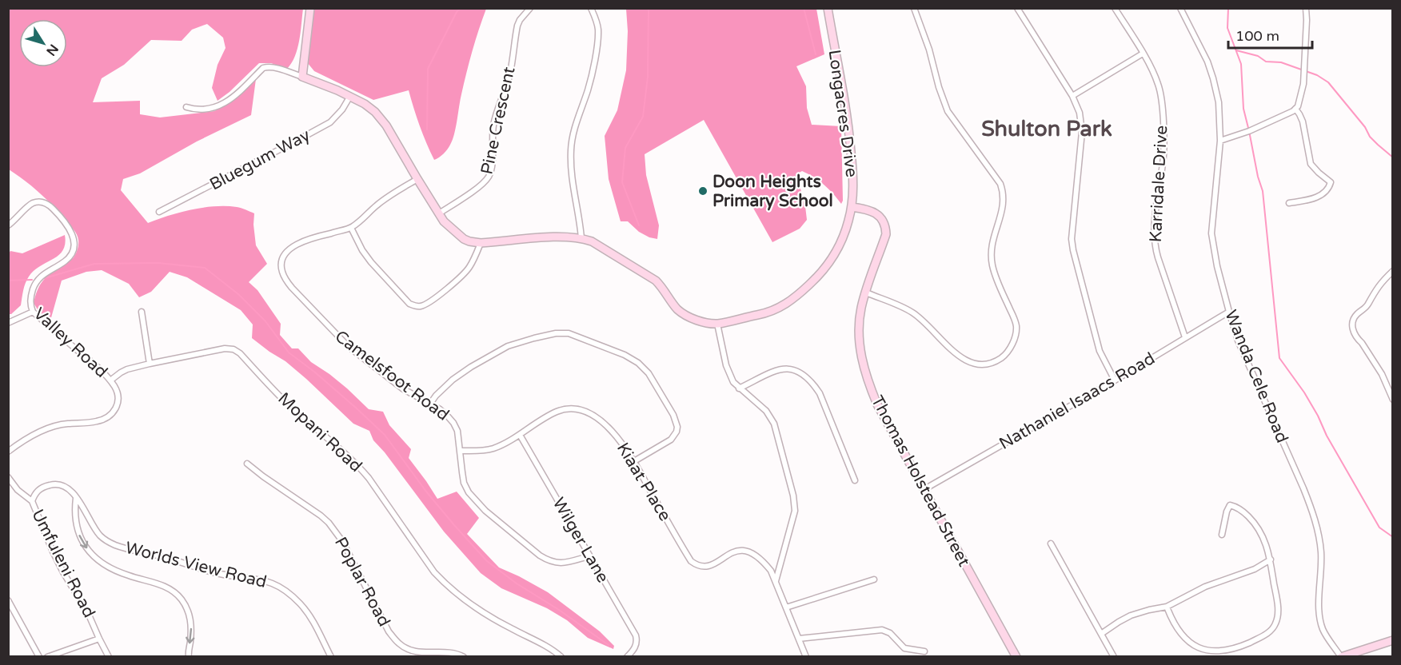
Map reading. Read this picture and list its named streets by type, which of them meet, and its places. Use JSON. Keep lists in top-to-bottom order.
{
  "streets": {
    "street": [
      "Longacres Drive",
      "Pine Crescent",
      "Bluegum Way",
      "Karridale Drive",
      "Valley Road",
      "Camelsfoot Road",
      "Wanda Cele Road",
      "Nathaniel Isaacs Road",
      "Mopani Road",
      "Thomas Holstead Street",
      "Kiaat Place",
      "Wilger Lane",
      "Umfuleni Road",
      "Worlds View Road",
      "Poplar Road"
    ]
  },
  "crossings": [
    ["Longacres Drive", "Pine Crescent"],
    ["Longacres Drive", "Bluegum Way"],
    ["Longacres Drive", "Camelsfoot Road"],
    ["Longacres Drive", "Thomas Holstead Street"],
    ["Karridale Drive", "Nathaniel Isaacs Road"],
    ["Valley Road", "Mopani Road"],
    ["Camelsfoot Road", "Kiaat Place"],
    ["Camelsfoot Road", "Wilger Lane"],
    ["Wanda Cele Road", "Nathaniel Isaacs Road"],
    ["Nathaniel Isaacs Road", "Thomas Holstead Street"],
    ["Kiaat Place", "Wilger Lane"],
    ["Umfuleni Road", "Worlds View Road"]
  ],
  "districts": ["Shulton Park"],
  "places": ["Doon Heights Primary School"],
  "scale_bar": "100 m",
  "north": "bottom right"
}
